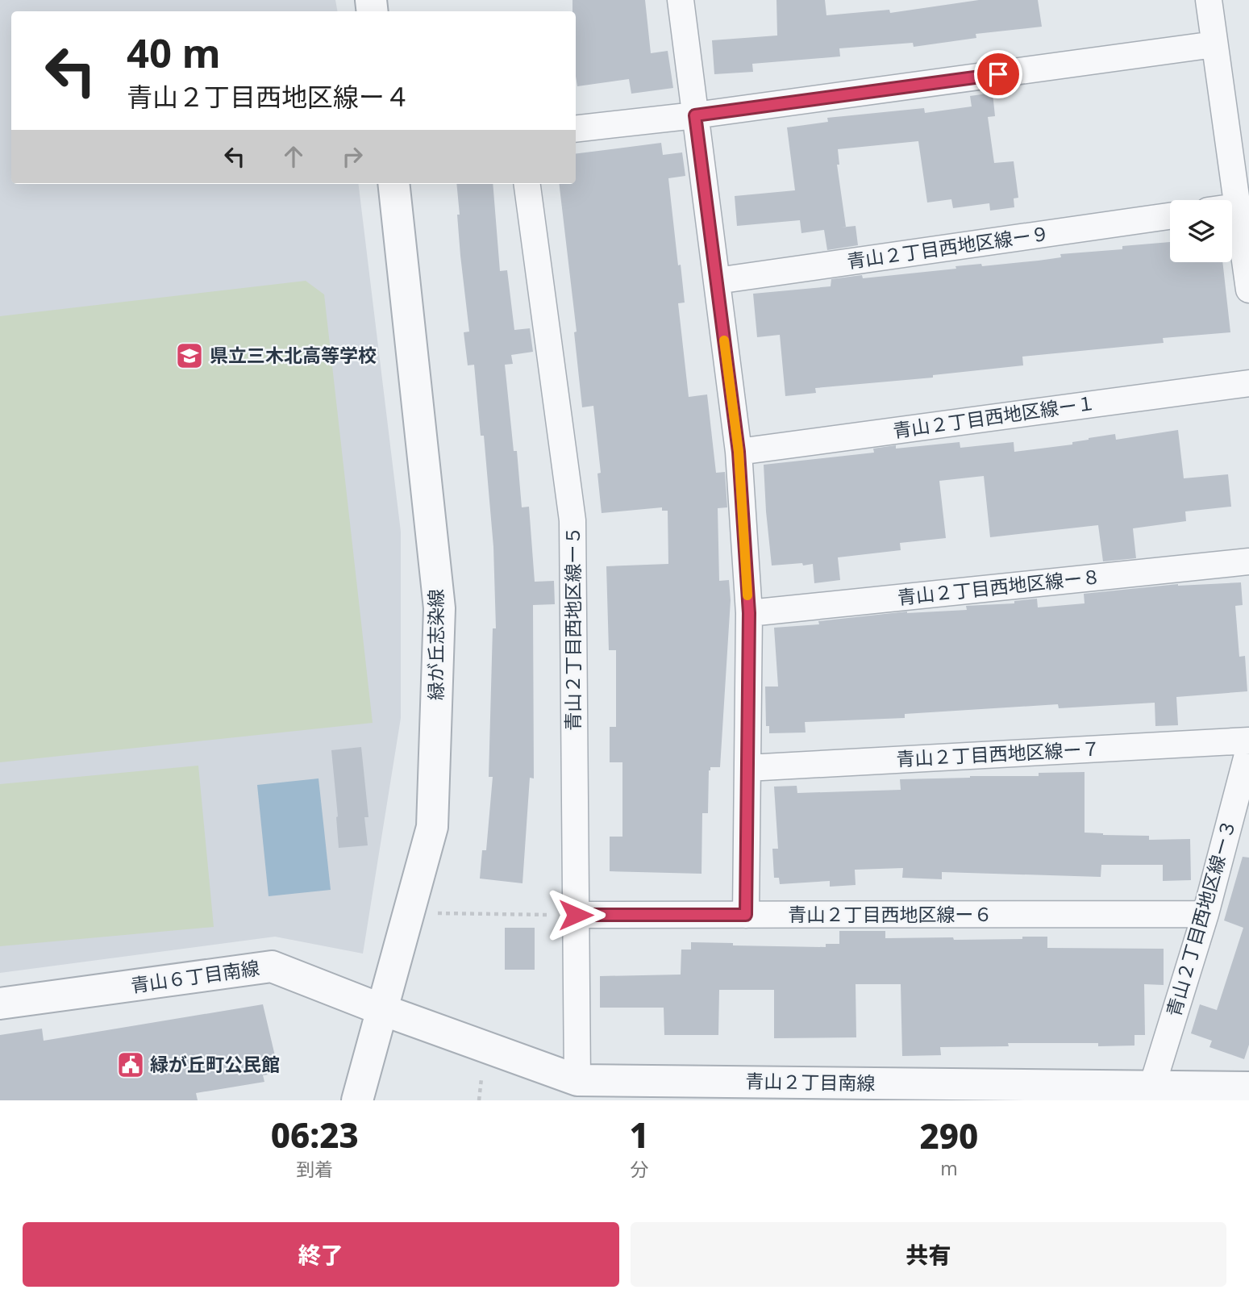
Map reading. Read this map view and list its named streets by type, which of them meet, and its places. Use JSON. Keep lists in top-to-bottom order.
{
  "streets": {
    "street": [
      "青山２丁目西地区線ー９",
      "青山２丁目西地区線ー１",
      "青山２丁目西地区線ー８",
      "青山２丁目西地区線ー５",
      "緑が丘志染線",
      "青山２丁目西地区線ー７",
      "青山２丁目西地区線ー６",
      "青山２丁目西地区線ー３",
      "青山６丁目南線",
      "青山２丁目南線"
    ]
  },
  "crossings": [
    ["青山２丁目西地区線ー５", "青山２丁目西地区線ー６"],
    ["青山２丁目西地区線ー５", "青山２丁目南線"],
    ["緑が丘志染線", "青山６丁目南線"],
    ["緑が丘志染線", "青山２丁目南線"],
    ["青山２丁目西地区線ー６", "青山２丁目西地区線ー３"],
    ["青山２丁目西地区線ー３", "青山２丁目南線"],
    ["青山６丁目南線", "青山２丁目南線"]
  ],
  "places": {
    "school or university": ["県立三木北高等学校"],
    "public building": ["緑が丘町公民館"]
  },
  "page": {
    "turn": ["40 m", "青山２丁目西地区線ー４"],
    "eta": [
      "06:23",
      "到着",
      "1",
      "分",
      "290",
      "m"
    ],
    "buttons": ["終了", "共有"]
  }
}
